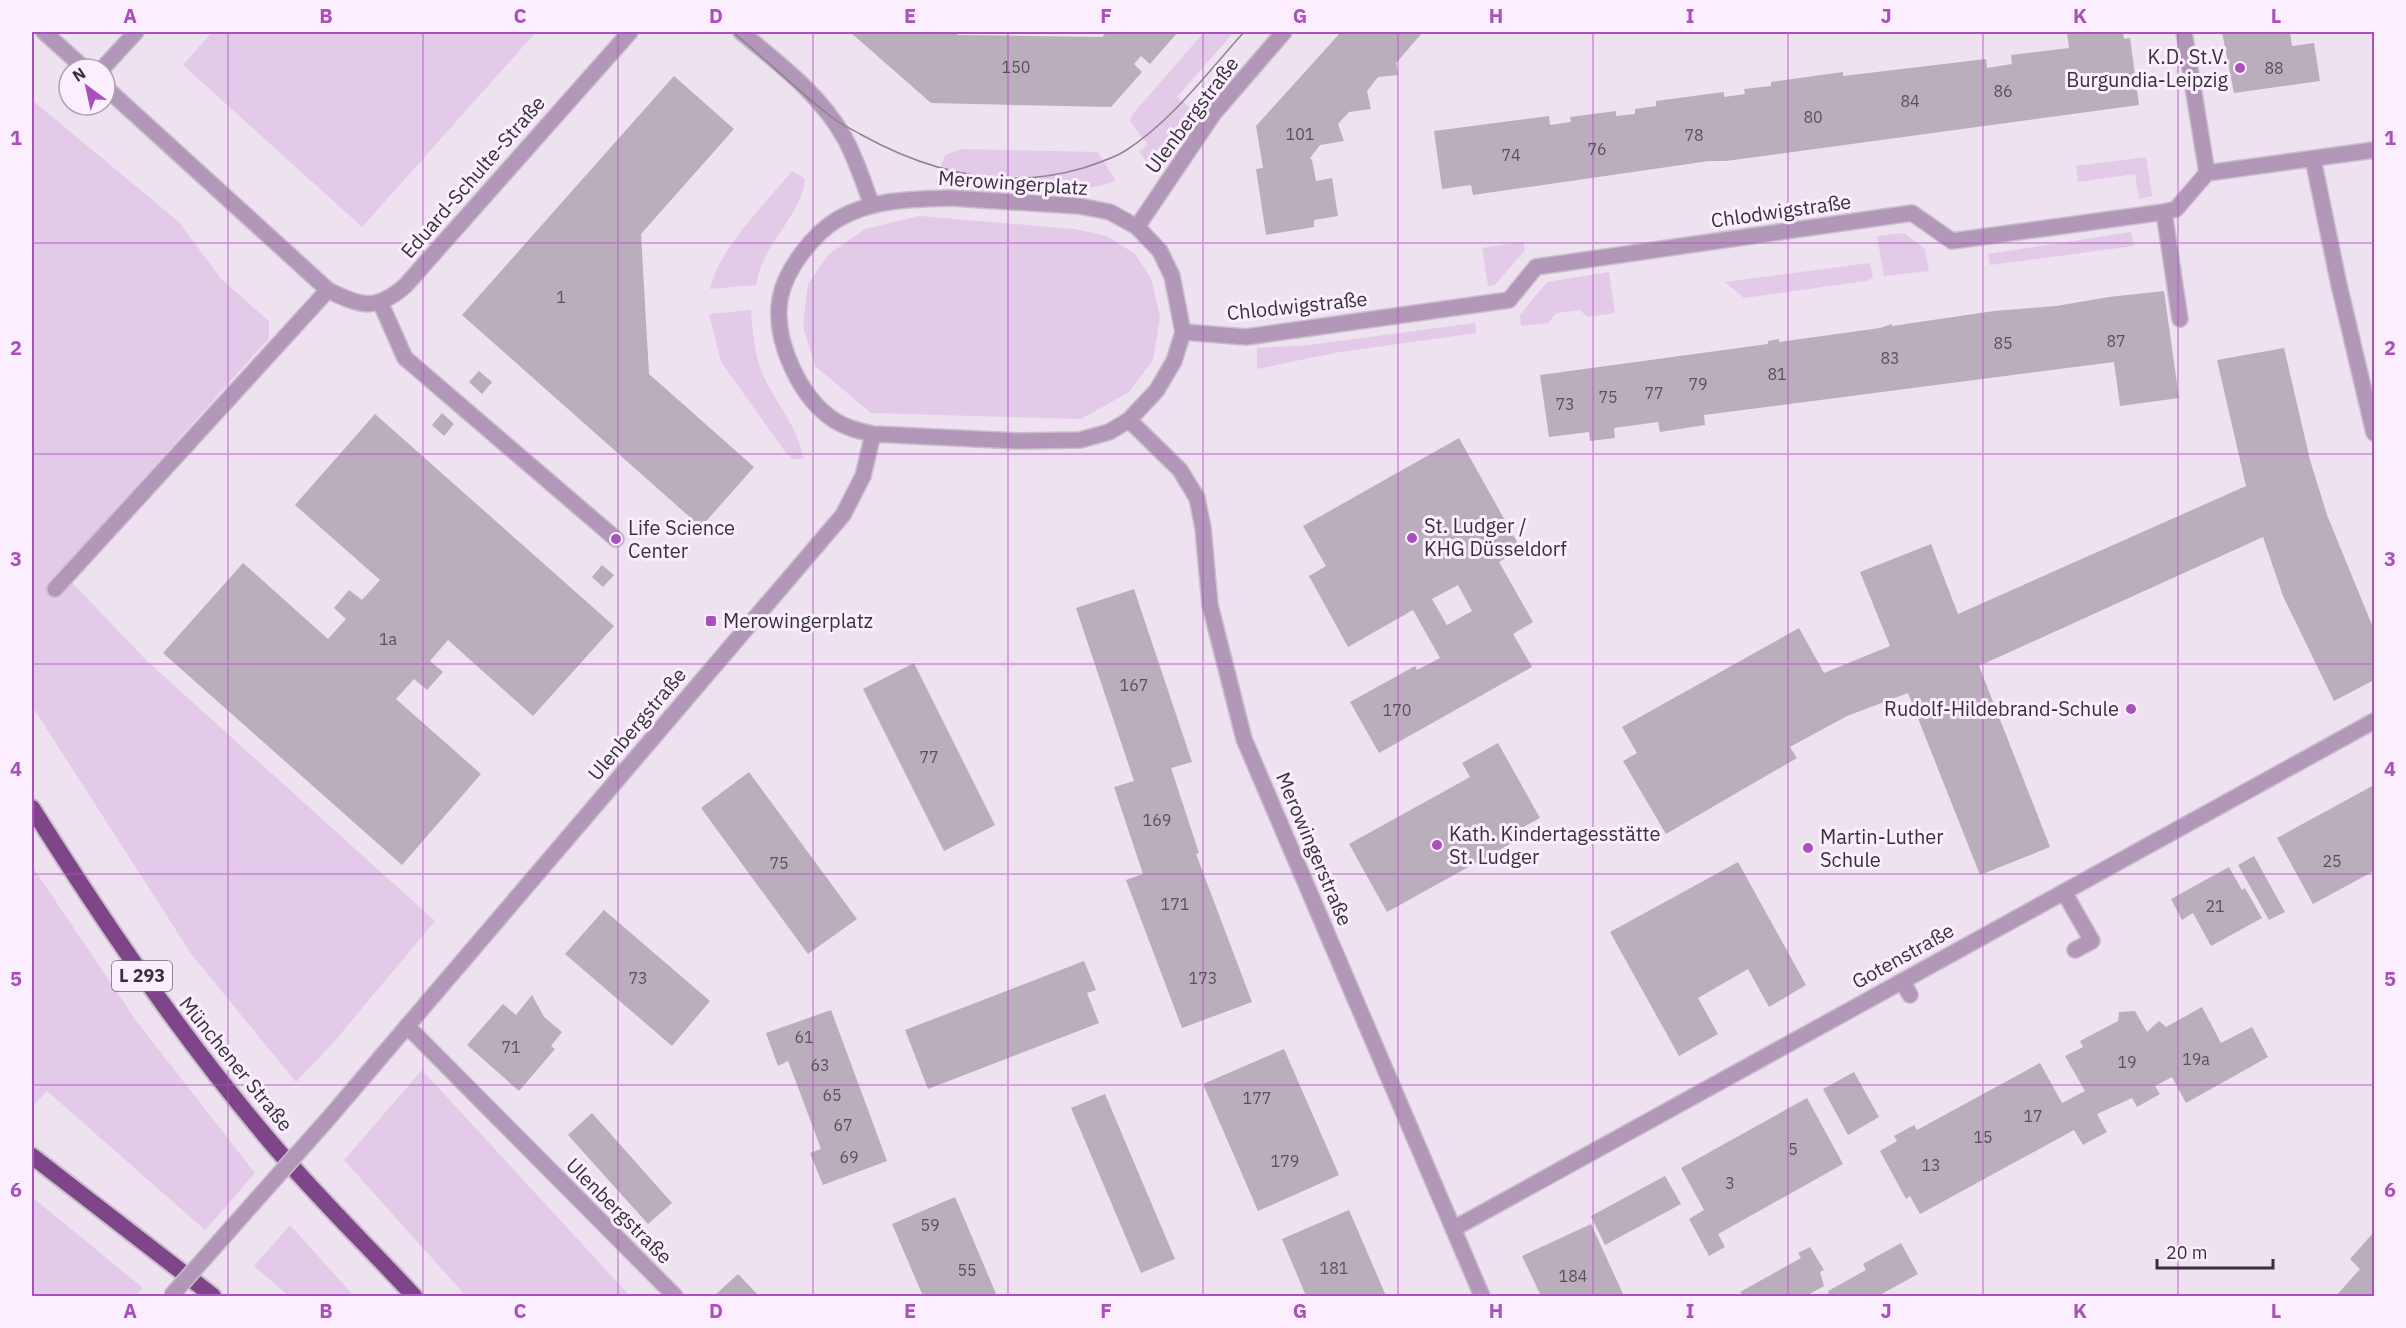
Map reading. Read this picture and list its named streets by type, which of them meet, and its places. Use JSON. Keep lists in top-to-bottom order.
{
  "streets": {
    "highway": ["L 293", "Münchener Straße"],
    "street": [
      "Ulenbergstraße",
      "Eduard-Schulte-Straße",
      "Merowingerplatz",
      "Chlodwigstraße",
      "Merowingerstraße",
      "Gotenstraße"
    ]
  },
  "crossings": [
    ["Ulenbergstraße", "Merowingerplatz"],
    ["Merowingerplatz", "Chlodwigstraße"],
    ["Merowingerplatz", "Merowingerstraße"],
    ["Merowingerstraße", "Gotenstraße"]
  ],
  "places": {
    "other": [
      "K.D. St.V. Burgundia-Leipzig",
      "St. Ludger / KHG Düsseldorf",
      "Life Science Center",
      "Rudolf-Hildebrand-Schule",
      "Kath. Kindertagesstätte St. Ludger",
      "Martin-Luther Schule"
    ],
    "transit": ["Merowingerplatz"]
  },
  "house_numbers": [
    "150",
    "88",
    "86",
    "84",
    "80",
    "101",
    "78",
    "76",
    "74",
    "1",
    "87",
    "85",
    "83",
    "81",
    "79",
    "77",
    "75",
    "73",
    "1a",
    "167",
    "170",
    "77",
    "169",
    "25",
    "75",
    "171",
    "21",
    "73",
    "173",
    "61",
    "71",
    "19a",
    "19",
    "63",
    "65",
    "177",
    "17",
    "67",
    "15",
    "5",
    "69",
    "179",
    "13",
    "3",
    "59",
    "181",
    "55",
    "184"
  ],
  "scale_bar": "20 m",
  "north": "top left",
  "grid": {
    "columns": [
      "A",
      "B",
      "C",
      "D",
      "E",
      "F",
      "G",
      "H",
      "I",
      "J",
      "K",
      "L"
    ],
    "rows": [
      "1",
      "2",
      "3",
      "4",
      "5",
      "6"
    ]
  }
}
